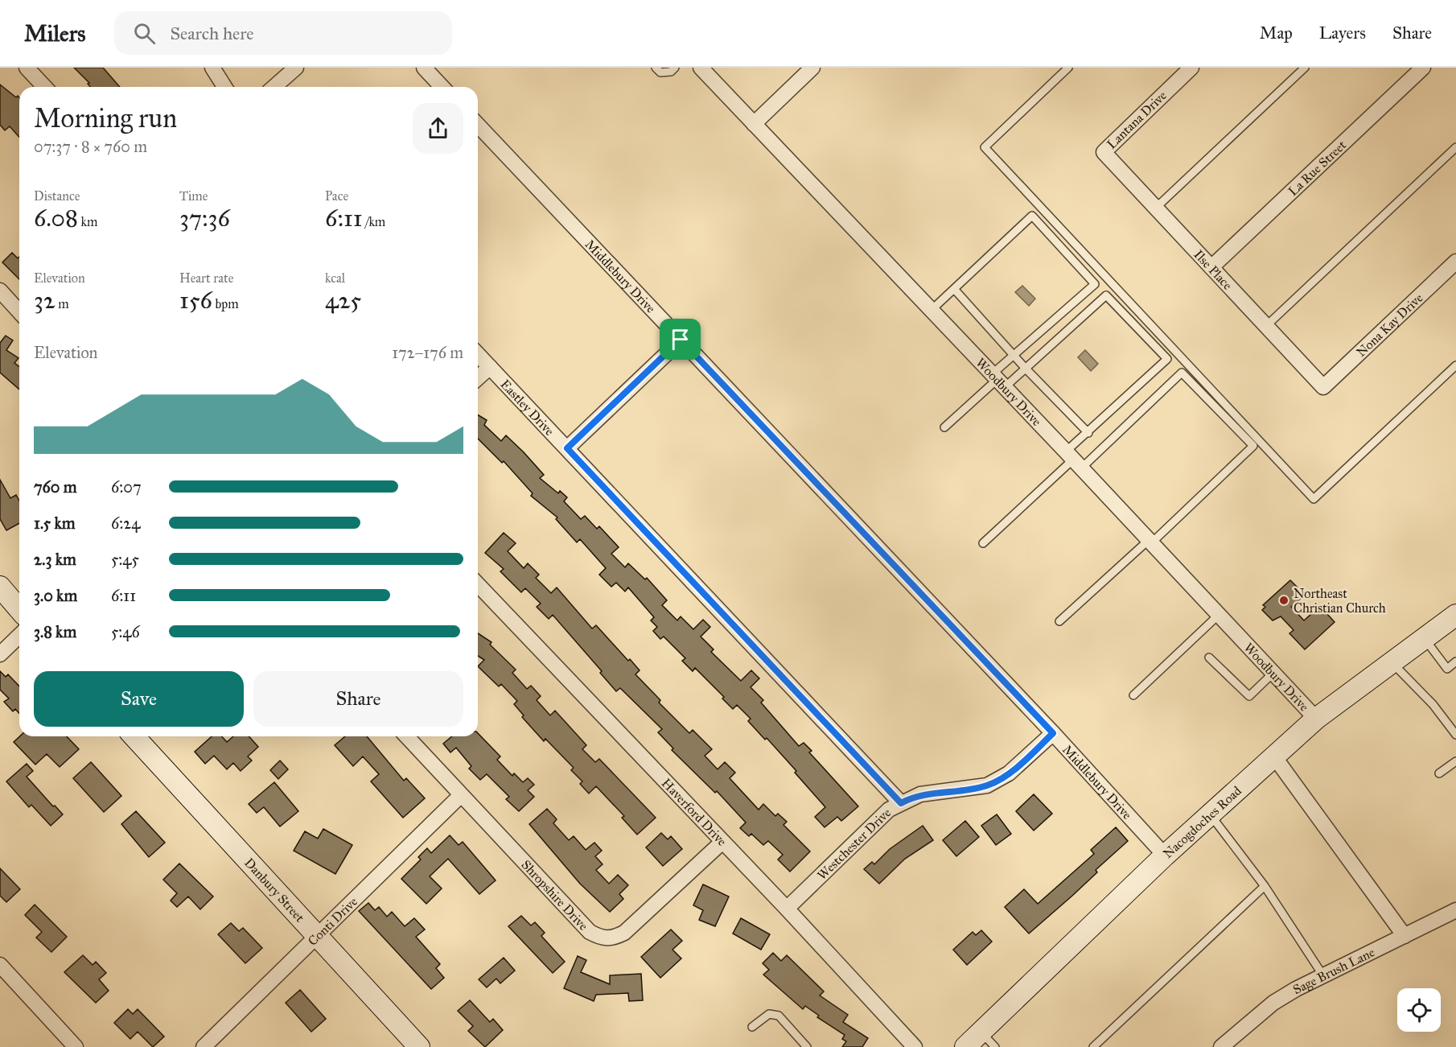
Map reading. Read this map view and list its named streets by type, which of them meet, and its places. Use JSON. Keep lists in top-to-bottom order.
{
  "streets": {
    "main road": ["Nacogdoches Road", "Danbury Street"],
    "street": [
      "Lantana Drive",
      "La Rue Street",
      "Ilse Place",
      "Middlebury Drive",
      "Nona Kay Drive",
      "Woodbury Drive",
      "Eastley Drive",
      "Haverford Drive",
      "Westchester Drive",
      "Shropshire Drive",
      "Conti Drive",
      "Sage Brush Lane"
    ]
  },
  "crossings": [
    ["Lantana Drive", "Ilse Place"],
    ["La Rue Street", "Ilse Place"],
    ["Ilse Place", "Nona Kay Drive"],
    ["Middlebury Drive", "Nacogdoches Road"],
    ["Middlebury Drive", "Westchester Drive"],
    ["Woodbury Drive", "Nacogdoches Road"],
    ["Eastley Drive", "Westchester Drive"],
    ["Haverford Drive", "Westchester Drive"],
    ["Haverford Drive", "Shropshire Drive"],
    ["Danbury Street", "Conti Drive"],
    ["Shropshire Drive", "Conti Drive"]
  ],
  "places": ["Northeast Christian Church"],
  "page": {
    "header": "Milers",
    "search": "Search here",
    "nav": ["Map", "Layers", "Share"],
    "heading": ["Morning run", "07:37 · 8 × 760 m"],
    "stats": [
      ["Distance", "6.08 km"],
      ["Time", "37:36"],
      ["Pace", "6:11 /km"],
      ["Elevation", "32 m"],
      ["Heart rate", "156 bpm"],
      ["kcal", "425"]
    ],
    "chart": ["Elevation", "172–176 m"],
    "list": [
      {
        "name": "760 m",
        "note": "6:07"
      },
      {
        "name": "1.5 km",
        "note": "6:24"
      },
      {
        "name": "2.3 km",
        "note": "5:45"
      },
      {
        "name": "3.0 km",
        "note": "6:11"
      },
      {
        "name": "3.8 km",
        "note": "5:46"
      }
    ],
    "buttons": ["Save", "Share"]
  }
}
